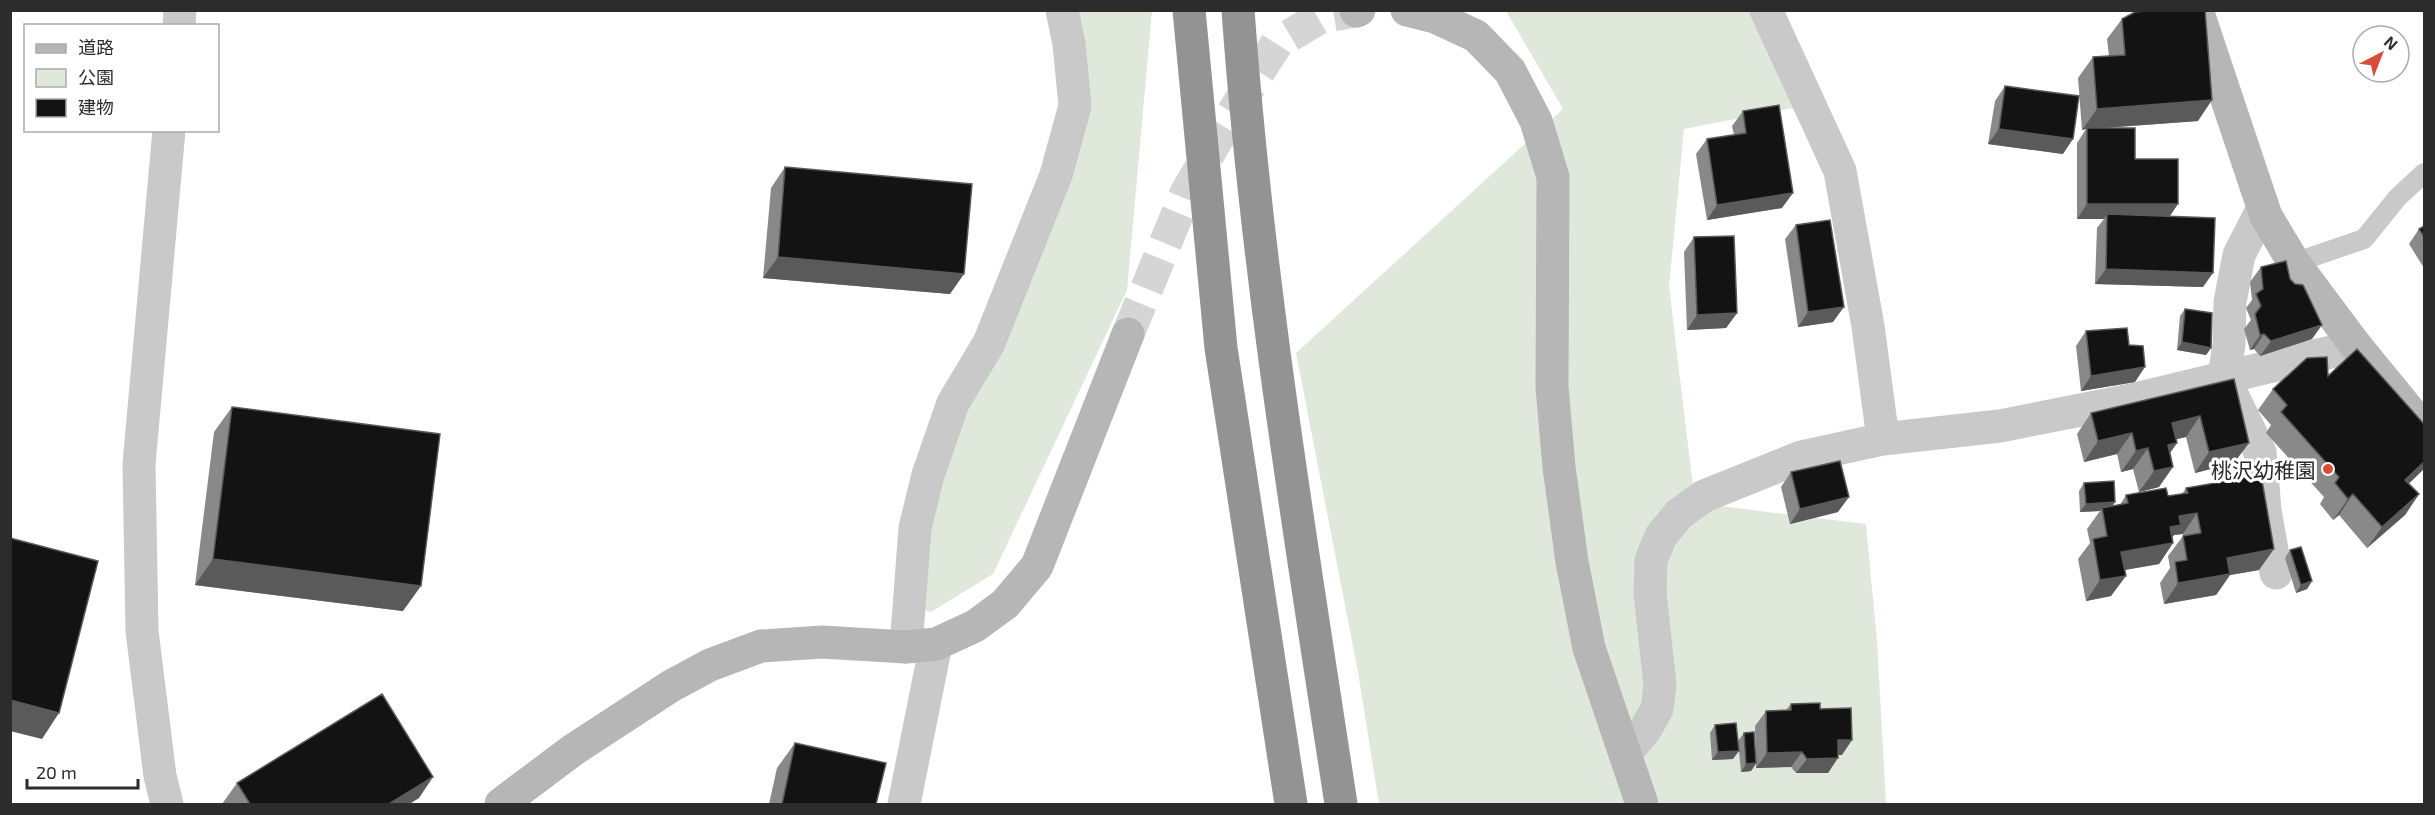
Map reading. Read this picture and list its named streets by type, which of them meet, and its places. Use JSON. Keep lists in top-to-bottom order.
{
  "places": ["桃沢幼稚園"],
  "legend": ["道路", "公園", "建物"],
  "scale_bar": "20 m",
  "north": "top right"
}
